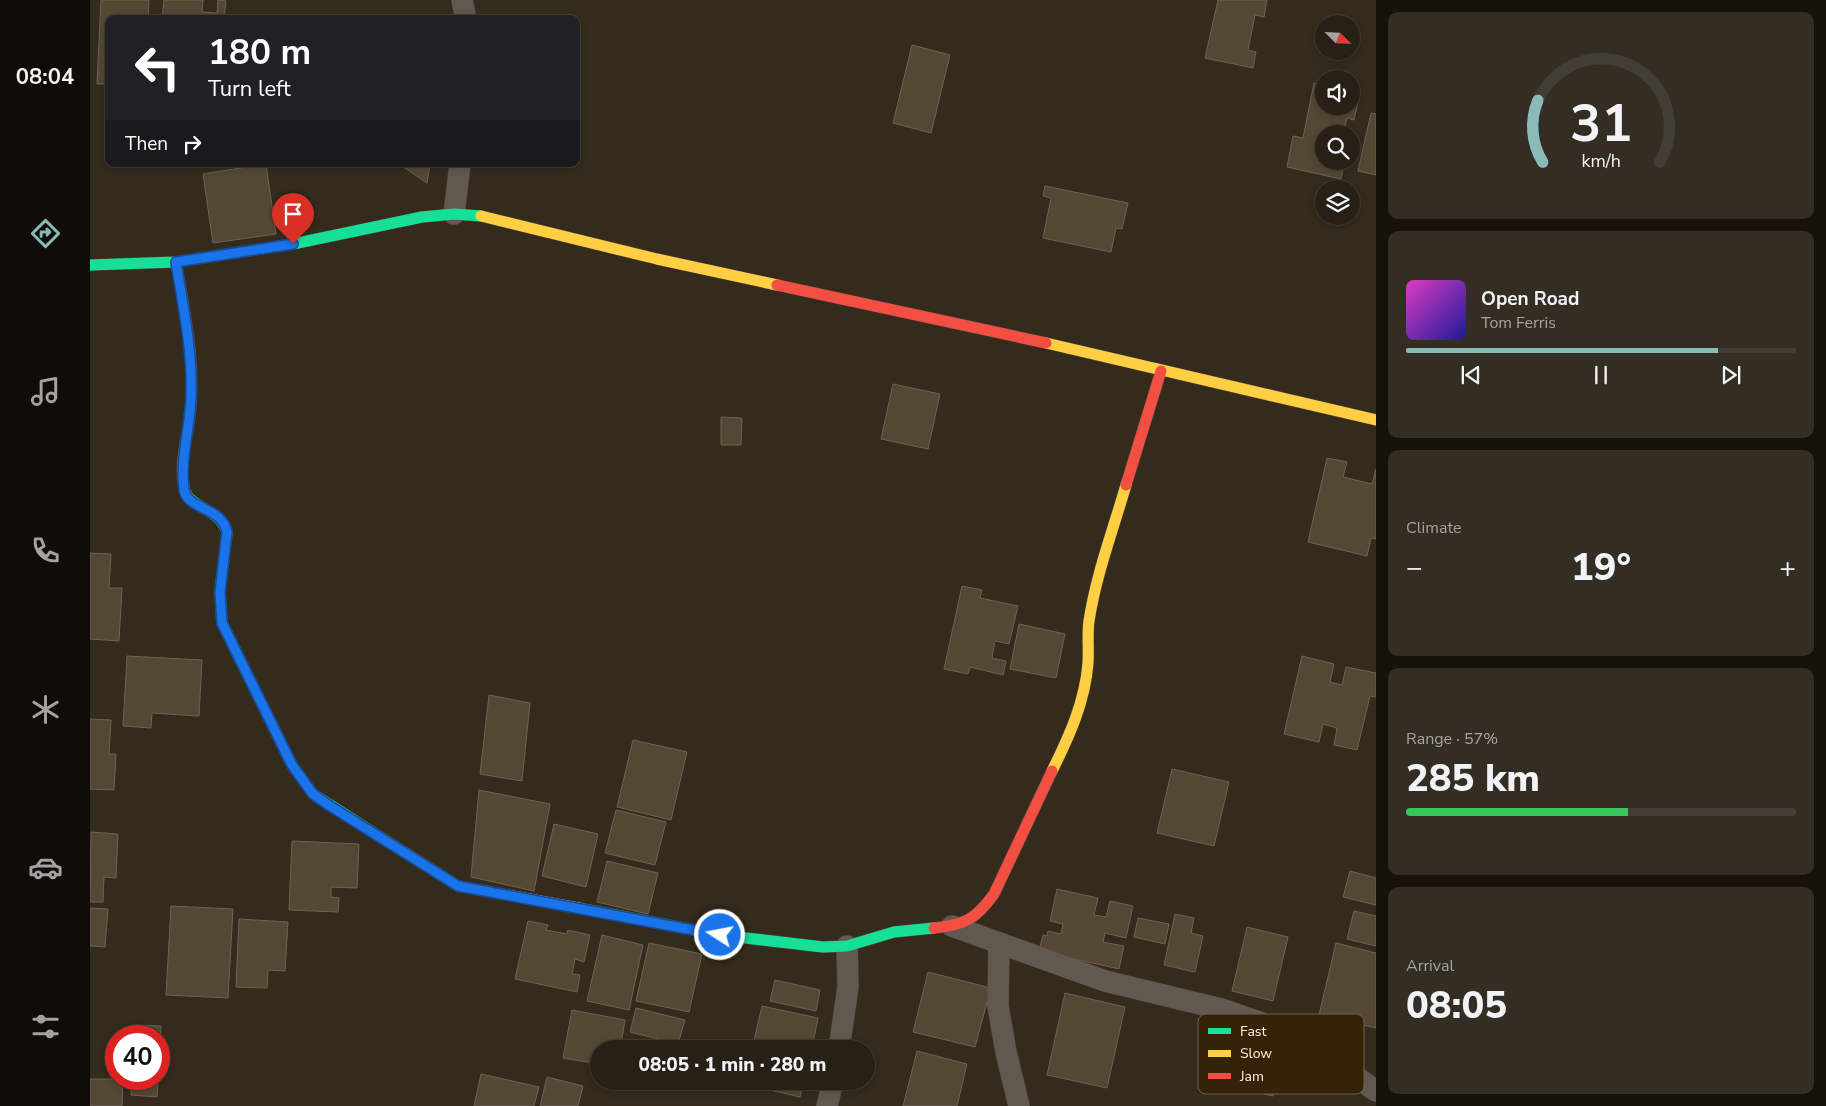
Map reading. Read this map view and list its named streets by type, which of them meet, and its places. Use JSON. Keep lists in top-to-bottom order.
{
  "legend": ["Fast", "Slow", "Jam"],
  "north": "bottom right",
  "page": {
    "tabs": "08:04",
    "turn": ["180 m", "Turn left"],
    "then": "Then",
    "song": ["Open Road", "Tom Ferris"],
    "tile": [
      "Climate",
      ["Range · 57%", "285 km"],
      ["Arrival", "08:05"]
    ],
    "heat": ["−", "19°", "+"],
    "limit": "40",
    "trip": "08:05 · 1 min · 280 m",
    "gauge": ["31", "km/h"]
  }
}
